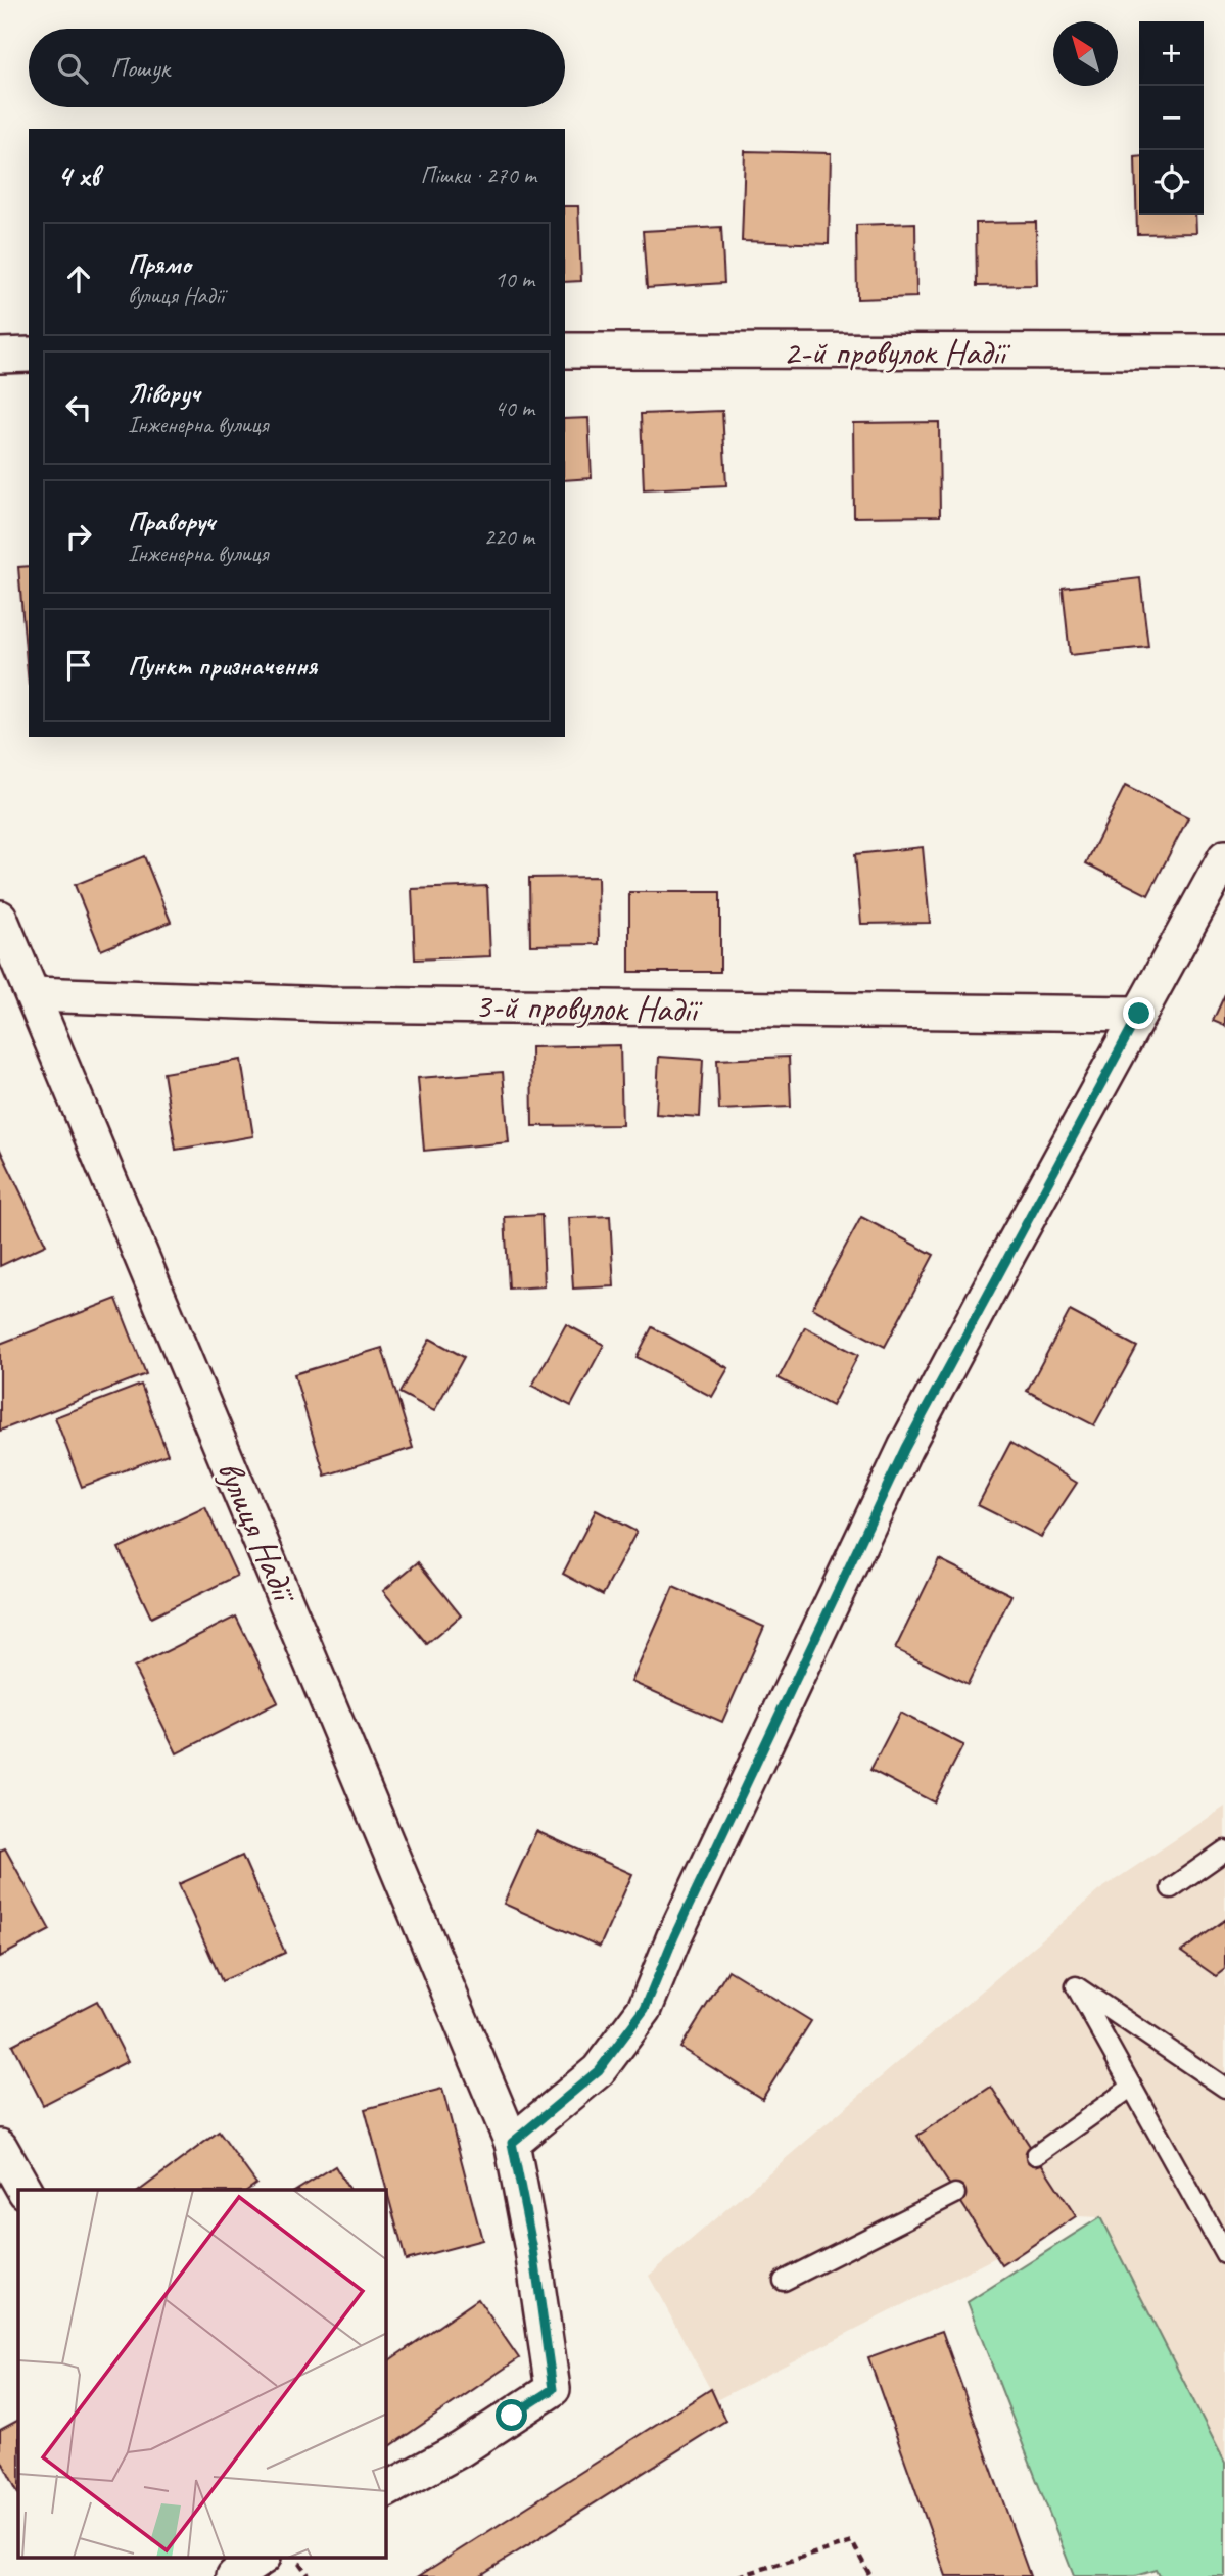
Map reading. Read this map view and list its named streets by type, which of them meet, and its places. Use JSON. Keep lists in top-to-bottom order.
{
  "streets": {
    "street": ["2-й провулок Надії", "3-й провулок Надії", "вулиця Надії"]
  },
  "crossings": [
    ["3-й провулок Надії", "вулиця Надії"]
  ],
  "north": "top left",
  "page": {
    "map_buttons": ["+", "−"],
    "search": "Пошук",
    "heading": ["4 хв", "Пішки · 270 m"],
    "list": [
      ["Прямо", "вулиця Надії", "10 m"],
      ["Ліворуч", "Інженерна вулиця", "40 m"],
      ["Праворуч", "Інженерна вулиця", "220 m"],
      "Пункт призначення"
    ]
  }
}
